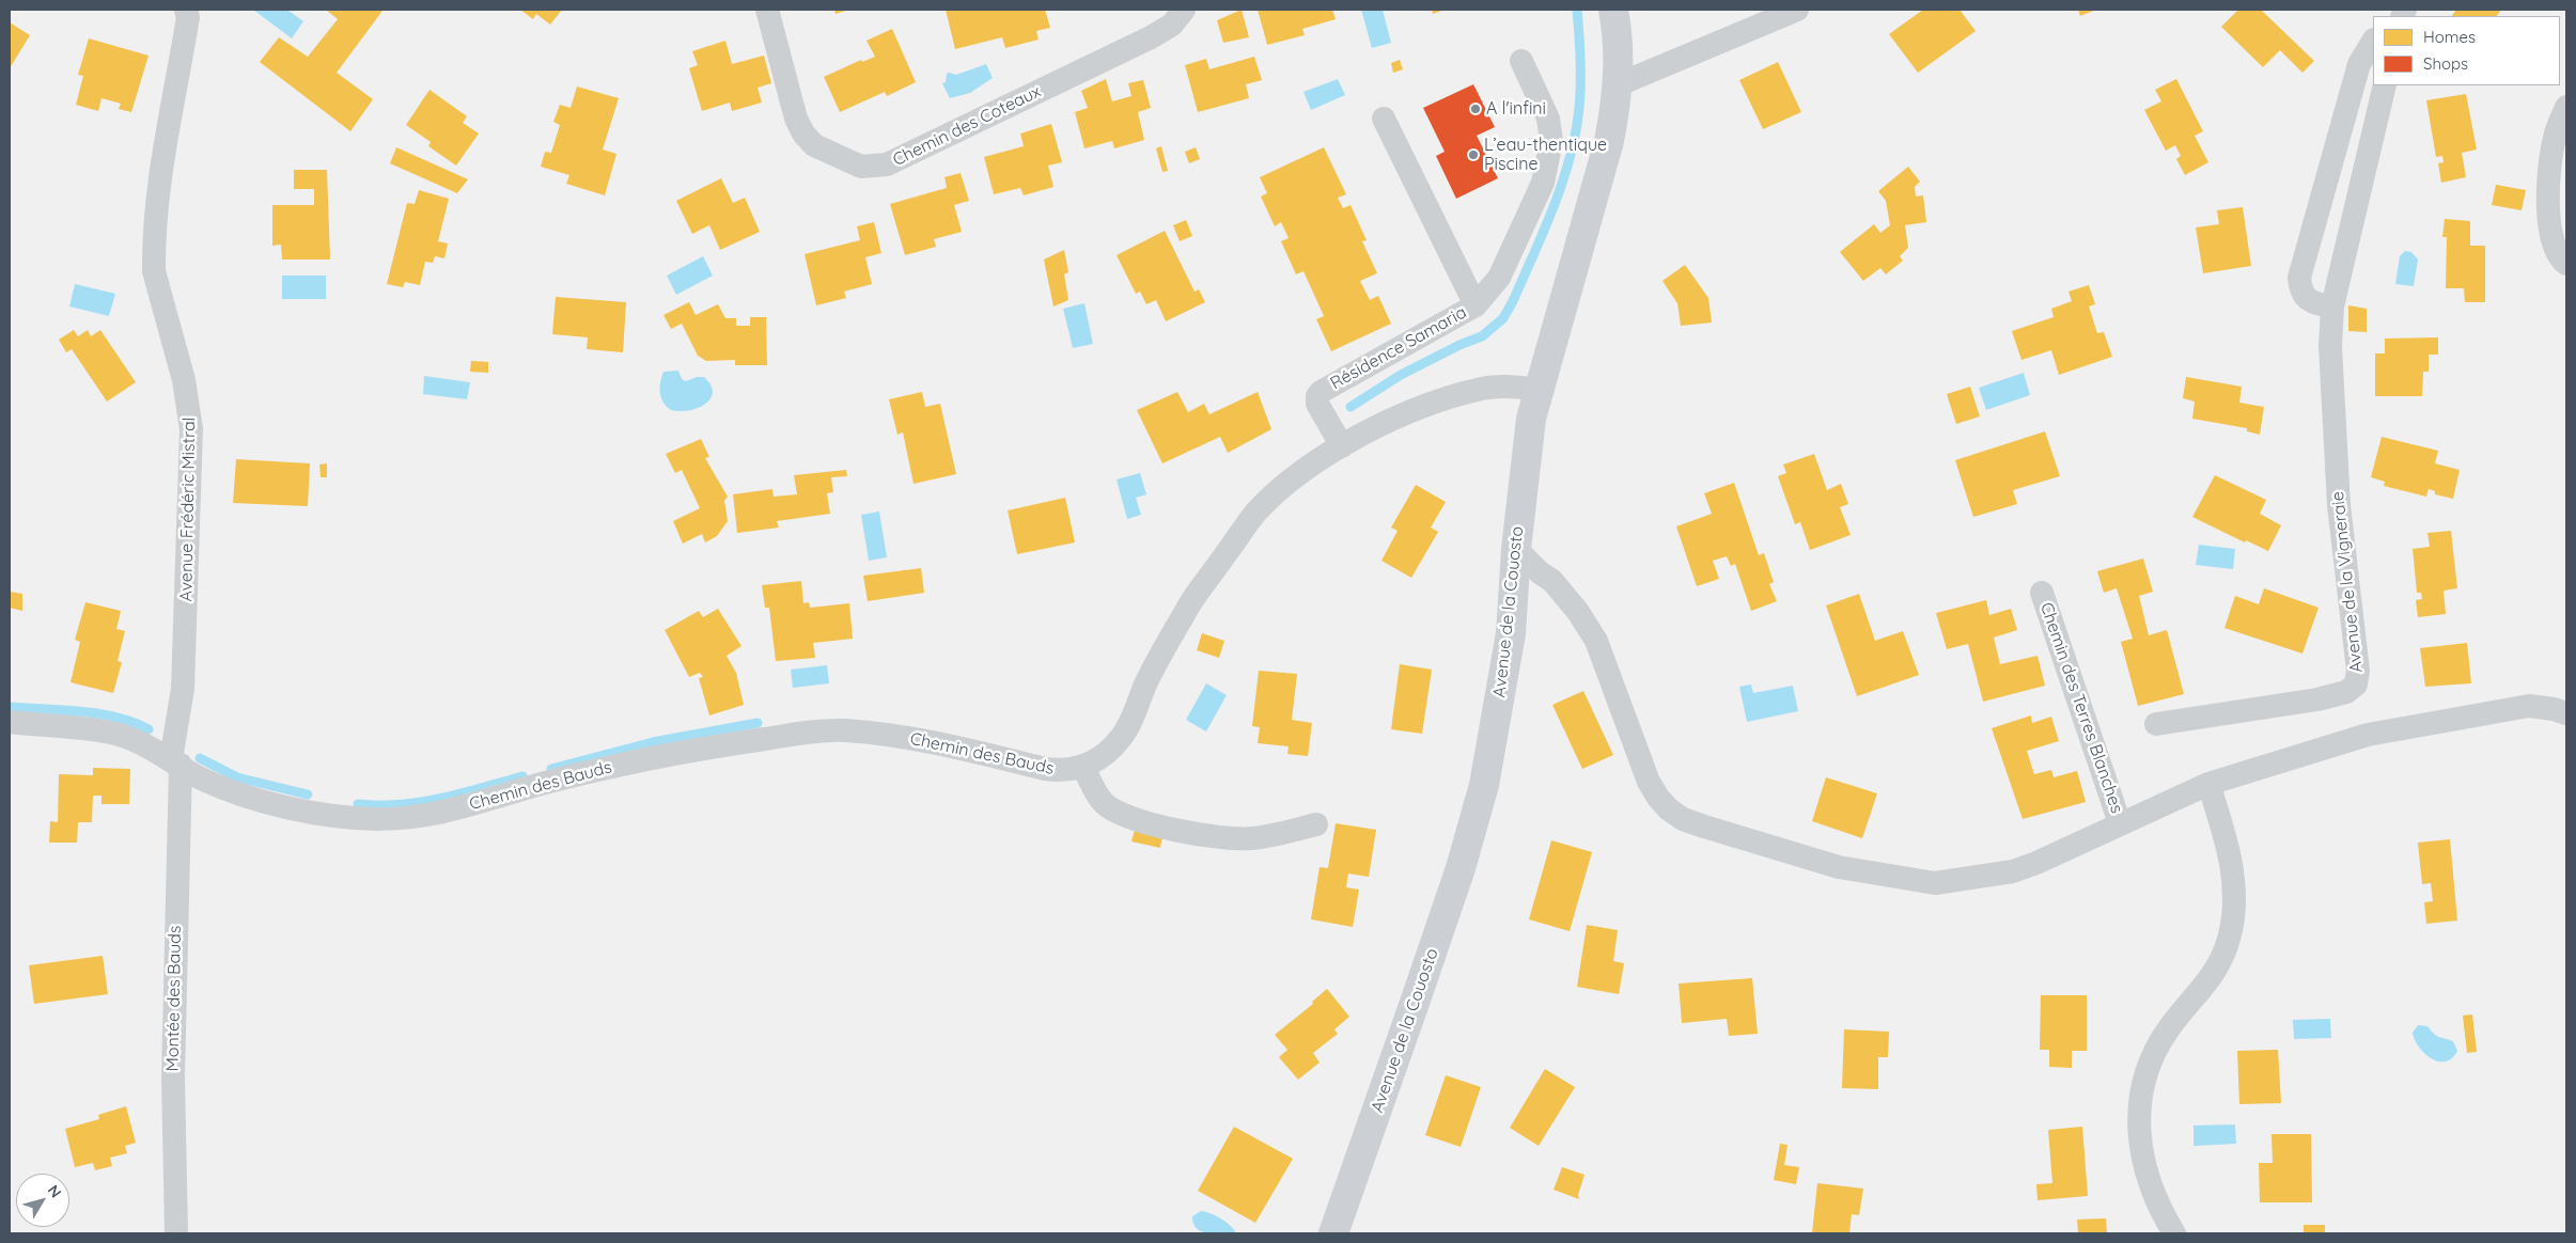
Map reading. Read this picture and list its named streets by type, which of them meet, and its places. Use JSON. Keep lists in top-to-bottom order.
{
  "streets": {
    "main road": ["Avenue de la Couosto"],
    "street": [
      "Chemin des Coteaux",
      "Résidence Samaria",
      "Avenue Frédéric Mistral",
      "Avenue de la Vigneraie",
      "Chemin des Terres Blanches",
      "Chemin des Bauds",
      "Montée des Bauds"
    ]
  },
  "crossings": [
    ["Résidence Samaria", "Chemin des Bauds"],
    ["Avenue Frédéric Mistral", "Chemin des Bauds"],
    ["Avenue Frédéric Mistral", "Montée des Bauds"],
    ["Avenue de la Couosto", "Chemin des Terres Blanches"],
    ["Avenue de la Couosto", "Chemin des Bauds"],
    ["Chemin des Bauds", "Montée des Bauds"]
  ],
  "places": ["A l'infini", "L’eau-thentique Piscine"],
  "legend": ["Homes", "Shops"],
  "north": "top right"
}
